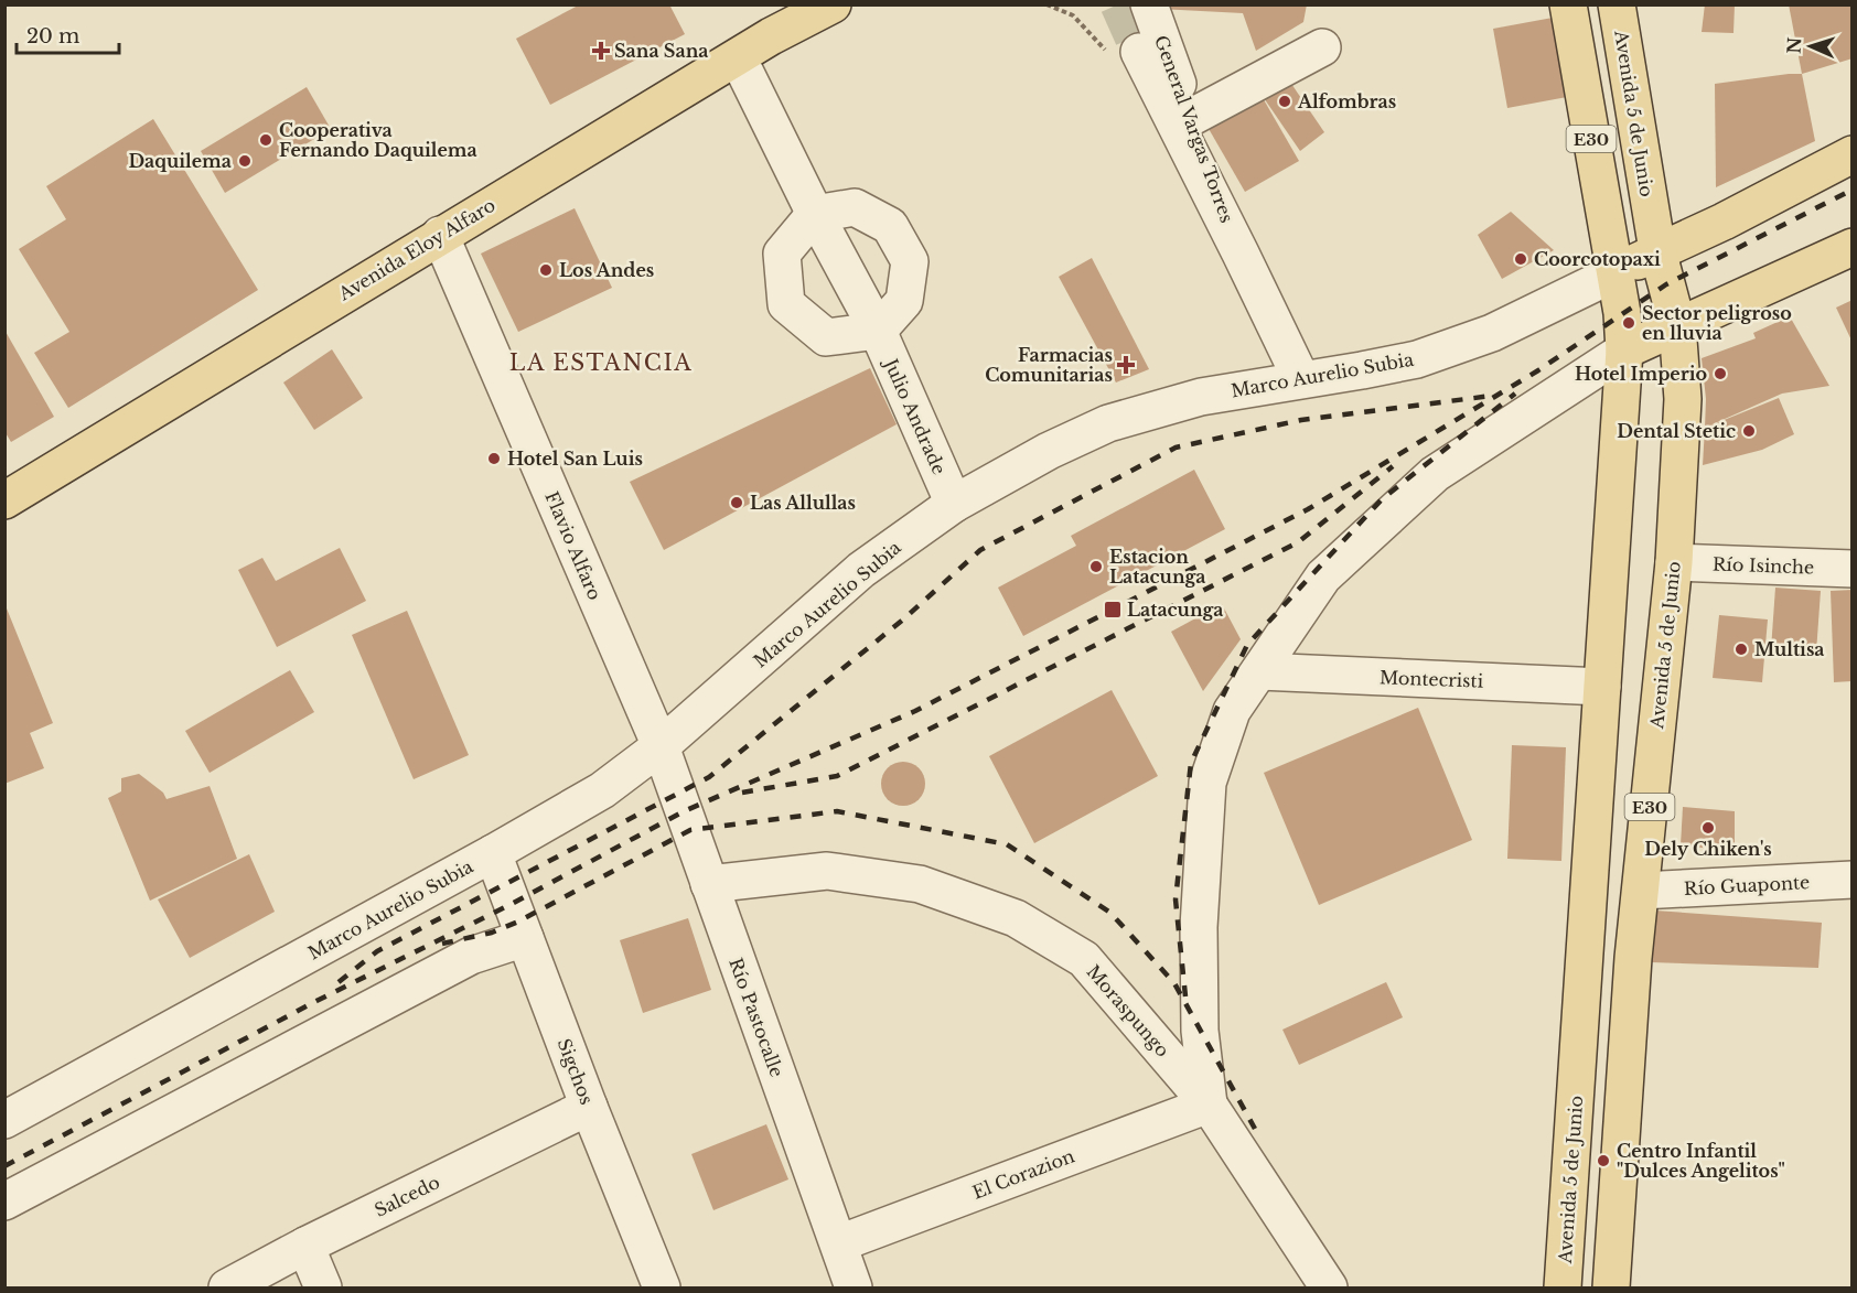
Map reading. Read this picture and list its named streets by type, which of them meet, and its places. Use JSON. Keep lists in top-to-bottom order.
{
  "streets": {
    "main road": [
      "Avenida 5 de Junio",
      "E30",
      "Avenida Eloy Alfaro",
      "Marco Aurelio Subia"
    ],
    "street": [
      "General Vargas Torres",
      "Julio Andrade",
      "Flavio Alfaro",
      "Río Isinche",
      "Montecristi",
      "Río Guaponte",
      "Moraspungo",
      "Río Pastocalle",
      "Sigchos",
      "El Corazion",
      "Salcedo"
    ]
  },
  "crossings": [
    ["Avenida 5 de Junio", "Marco Aurelio Subia"],
    ["Avenida 5 de Junio", "Río Isinche"],
    ["Avenida 5 de Junio", "Montecristi"],
    ["Avenida 5 de Junio", "Río Guaponte"],
    ["General Vargas Torres", "Marco Aurelio Subia"],
    ["Avenida Eloy Alfaro", "Julio Andrade"],
    ["Avenida Eloy Alfaro", "Flavio Alfaro"],
    ["Marco Aurelio Subia", "Julio Andrade"],
    ["Marco Aurelio Subia", "Flavio Alfaro"],
    ["Marco Aurelio Subia", "Río Pastocalle"],
    ["Marco Aurelio Subia", "Sigchos"],
    ["Flavio Alfaro", "Río Pastocalle"],
    ["Moraspungo", "Río Pastocalle"],
    ["Moraspungo", "El Corazion"],
    ["Río Pastocalle", "El Corazion"],
    ["Sigchos", "Salcedo"]
  ],
  "districts": ["LA ESTANCIA"],
  "places": {
    "health": ["Sana Sana", "Farmacias Comunitarias"],
    "other": [
      "Alfombras",
      "Cooperativa Fernando Daquilema",
      "Daquilema",
      "Coorcotopaxi",
      "Los Andes",
      "Sector peligroso en lluvia",
      "Hotel Imperio",
      "Dental Stetic",
      "Hotel San Luis",
      "Las Allullas",
      "Estacion Latacunga",
      "Multisa",
      "Dely Chiken's",
      "Centro Infantil \"Dulces Angelitos\""
    ],
    "transit": ["Latacunga"]
  },
  "scale_bar": "20 m",
  "north": "left"
}
